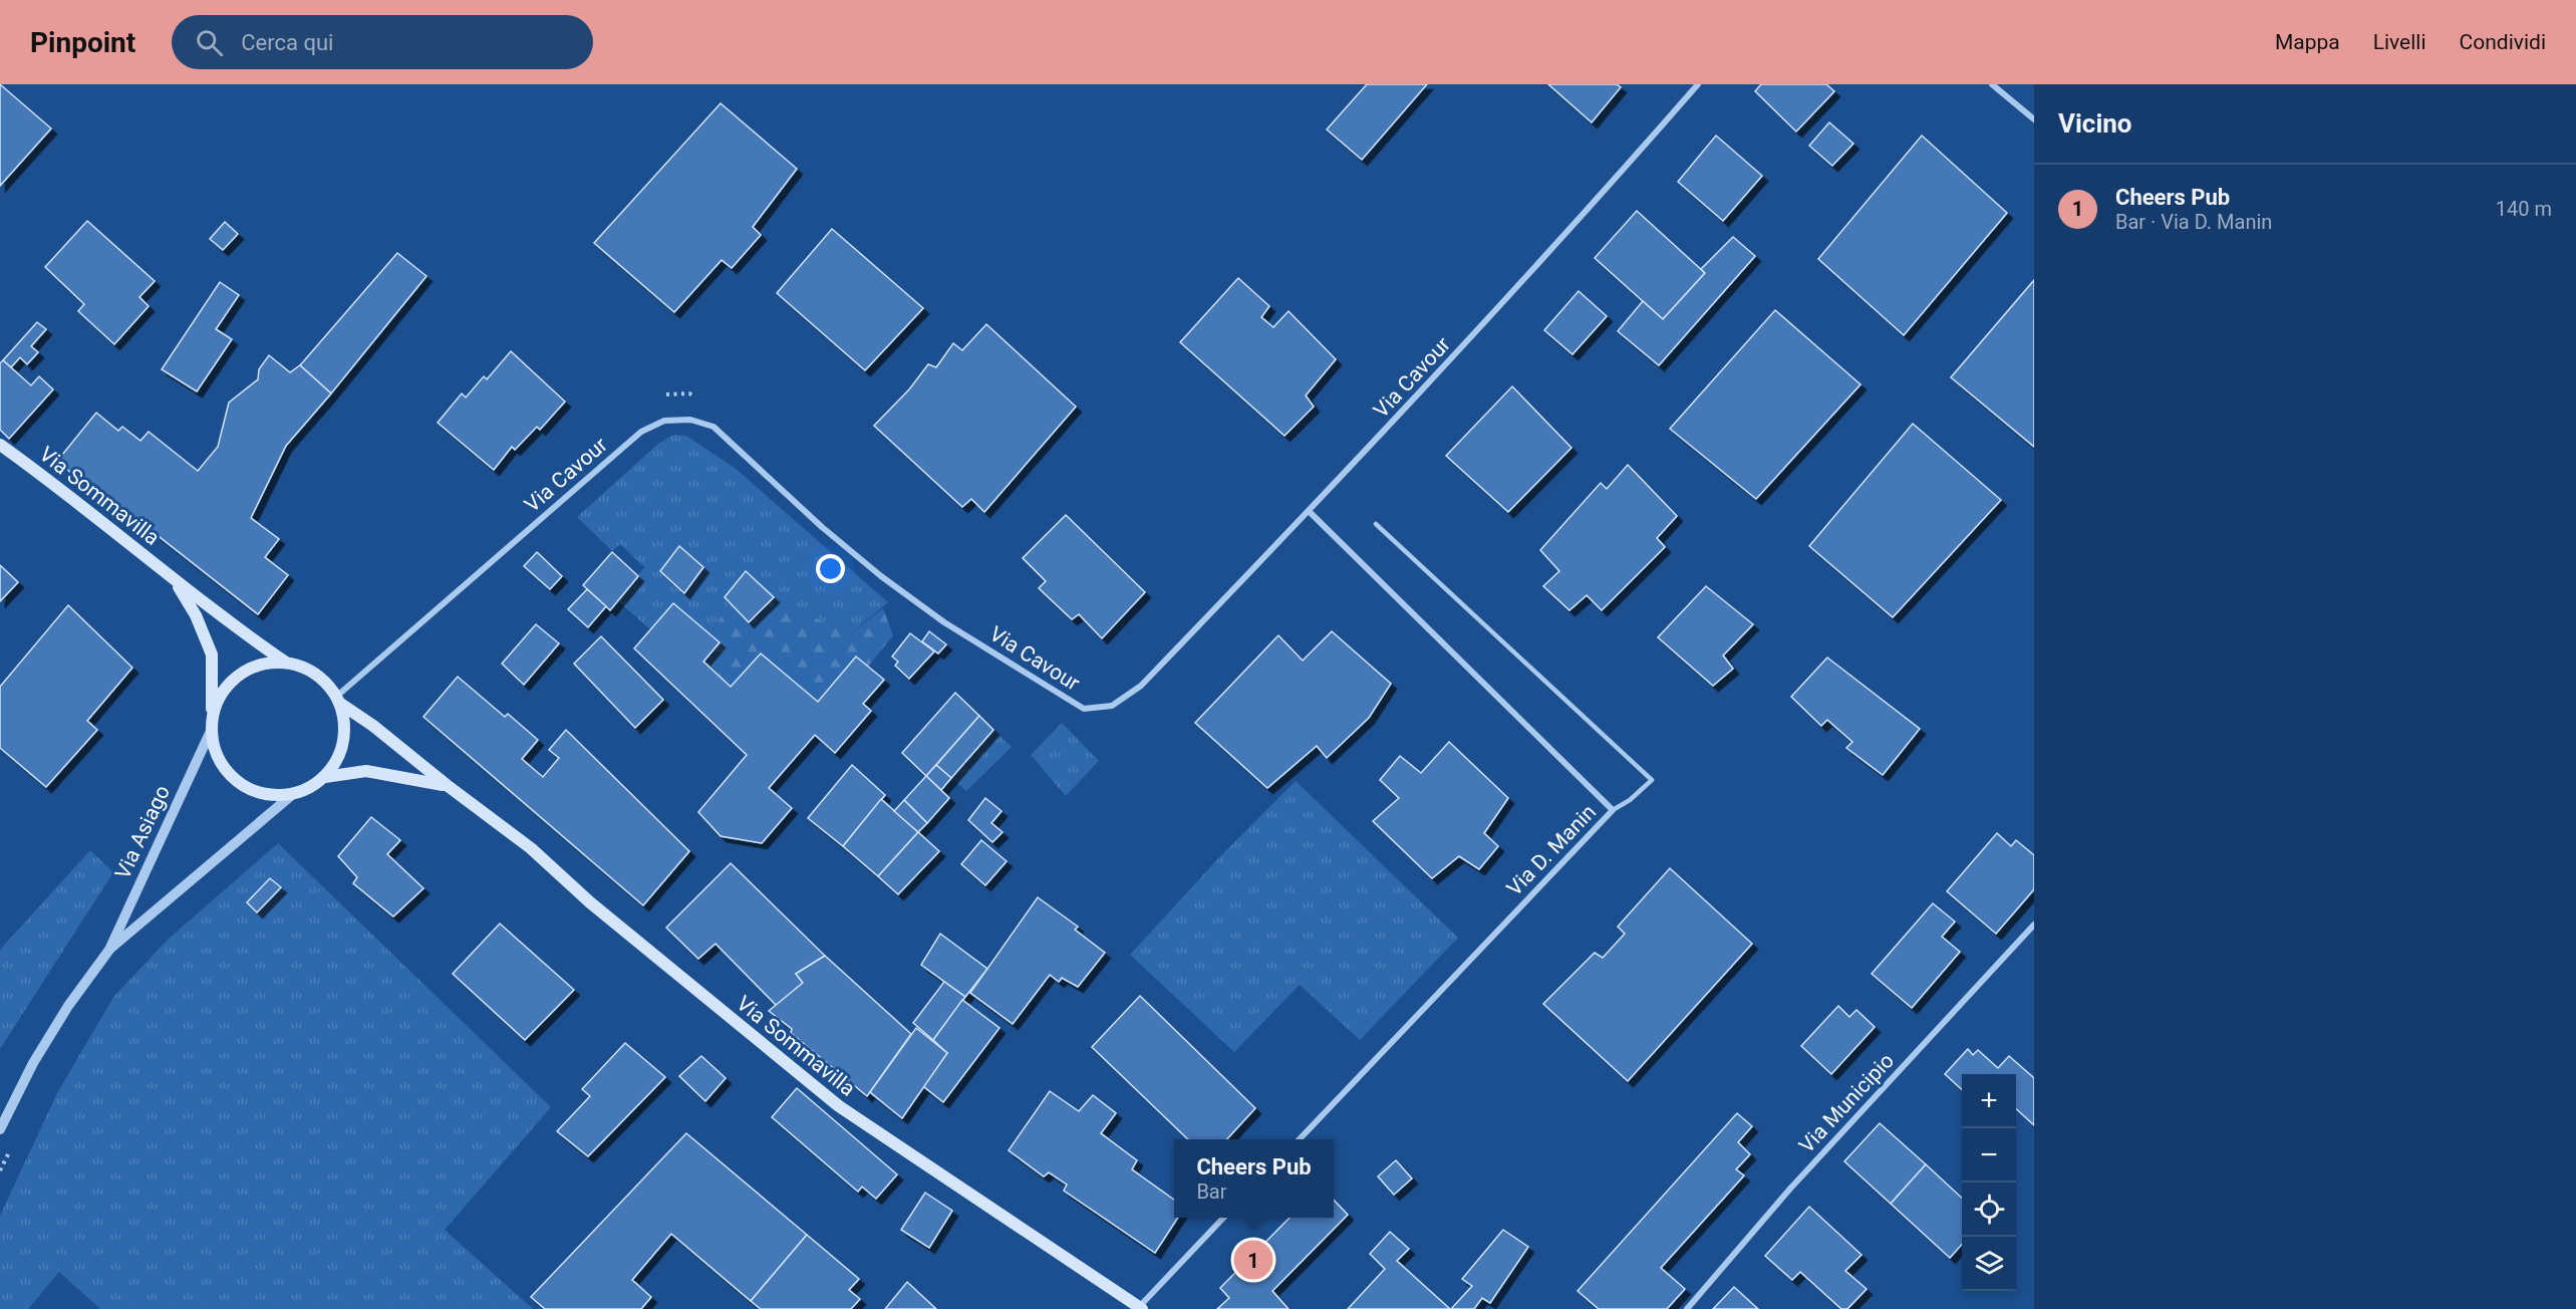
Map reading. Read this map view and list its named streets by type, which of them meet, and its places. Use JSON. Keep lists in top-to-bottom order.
{
  "streets": {
    "main road": ["Via Sommavilla"],
    "street": [
      "Via Cavour",
      "Via Asiago",
      "Via D. Manin",
      "Via Municipio"
    ]
  },
  "crossings": [
    ["Via Cavour", "Via Sommavilla"],
    ["Via Cavour", "Via Asiago"],
    ["Via Cavour", "Via D. Manin"],
    ["Via Sommavilla", "Via Asiago"]
  ],
  "page": {
    "header": "Pinpoint",
    "search": "Cerca qui",
    "nav": ["Mappa", "Livelli", "Condividi"],
    "heading": "Vicino",
    "list": [
      {
        "mark": "1",
        "name": "Cheers Pub",
        "note": "Bar · Via D. Manin",
        "value": "140 m"
      }
    ],
    "map_buttons": ["+", "−"],
    "popup": ["Cheers Pub", "Bar"],
    "pins": "1"
  }
}
